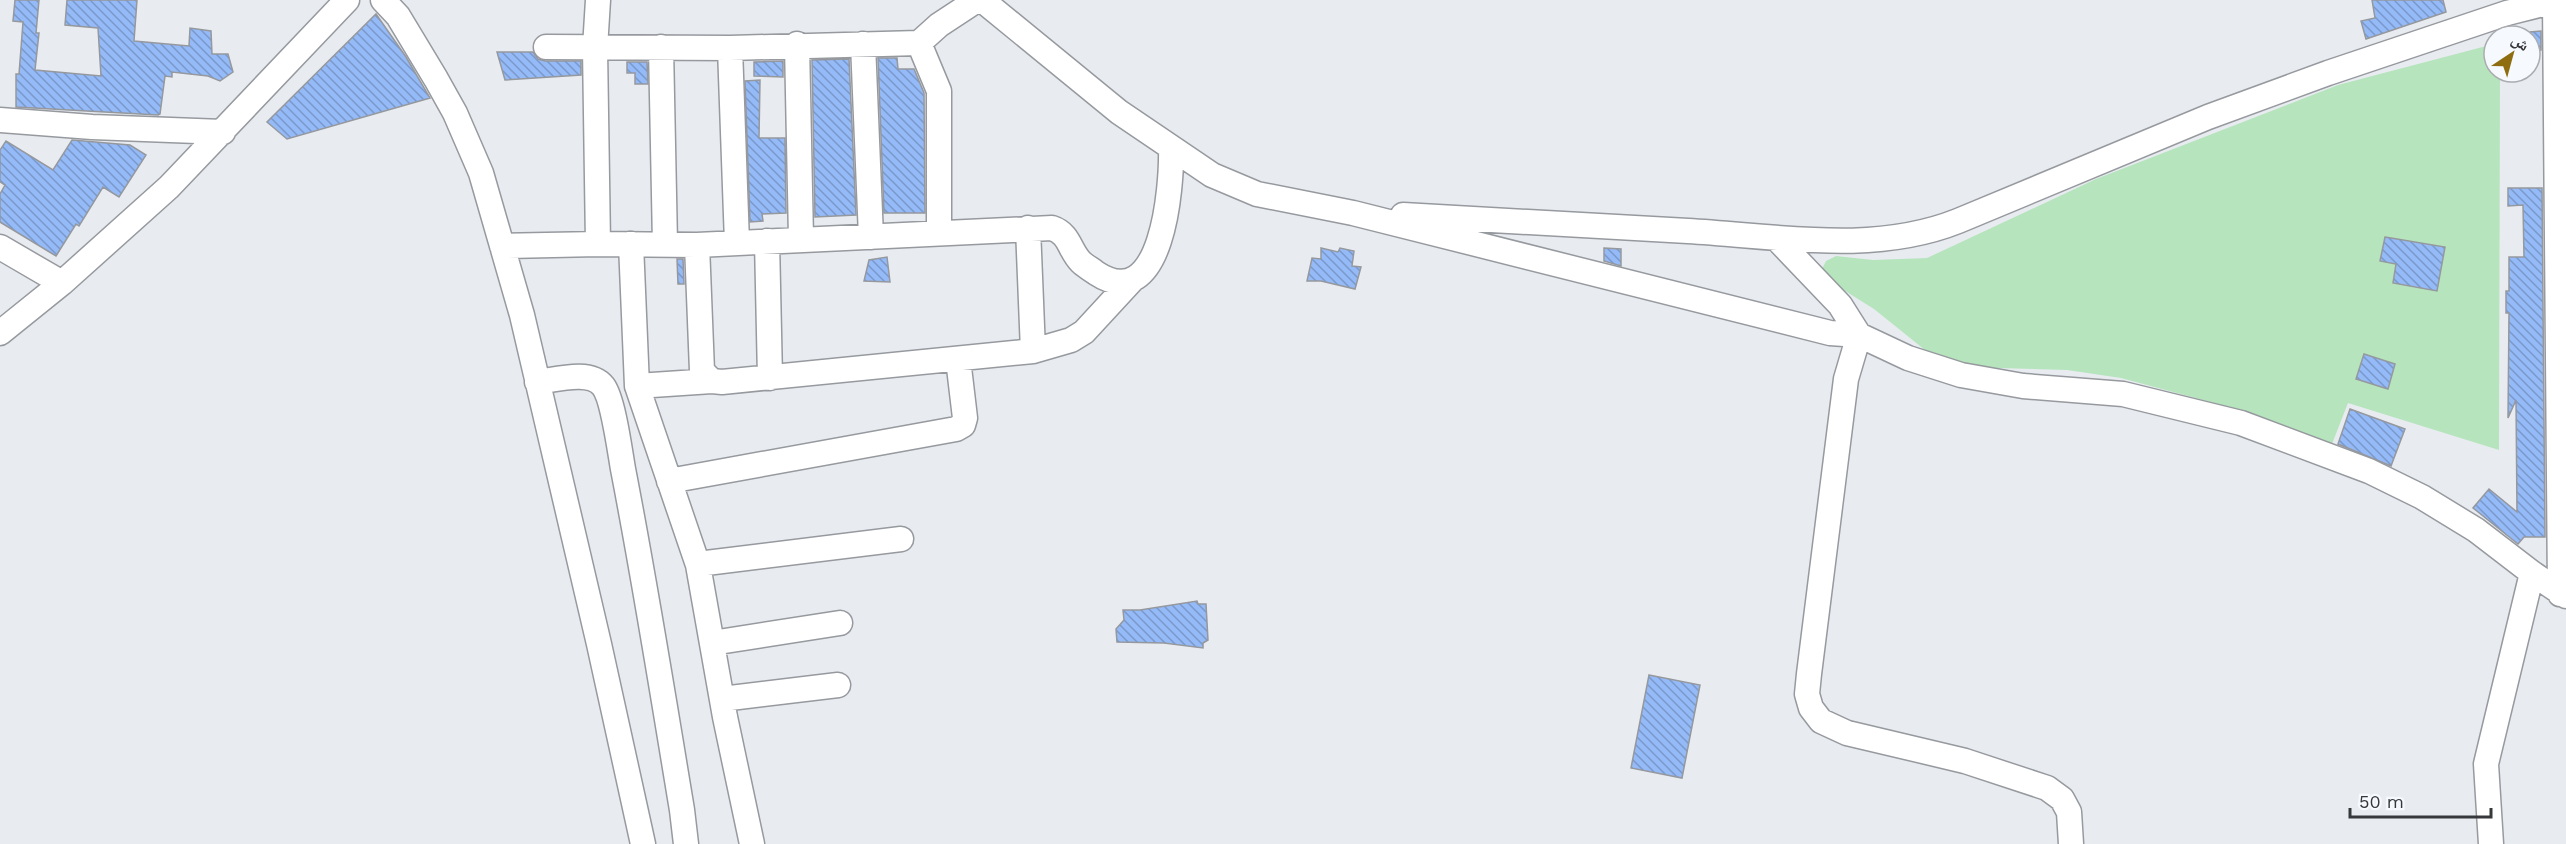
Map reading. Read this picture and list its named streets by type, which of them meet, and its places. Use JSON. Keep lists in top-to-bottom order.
{
  "scale_bar": "50 m",
  "north": "top right"
}
